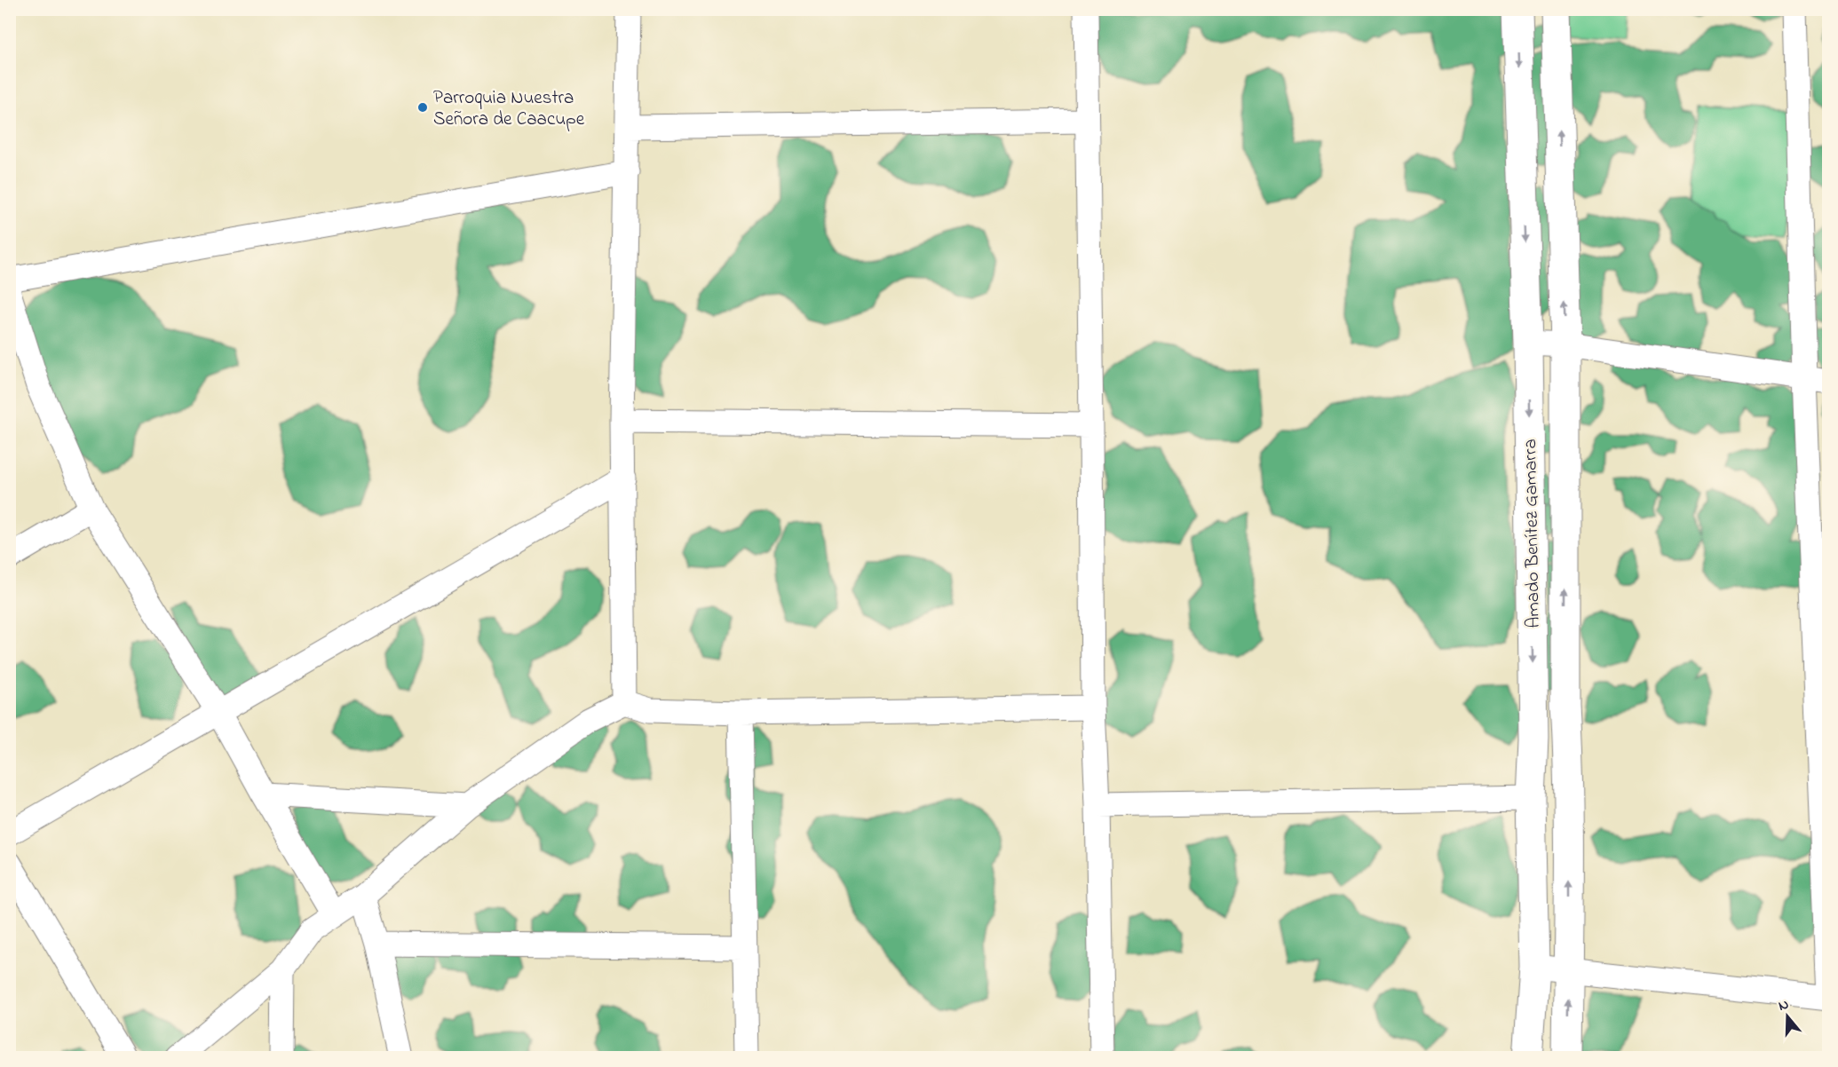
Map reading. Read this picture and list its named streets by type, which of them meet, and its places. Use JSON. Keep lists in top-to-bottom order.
{
  "streets": {
    "main road": ["Amado Benítez Gamarra"]
  },
  "places": ["Parroquia Nuestra Señora de Caacupe"],
  "north": "top"
}
